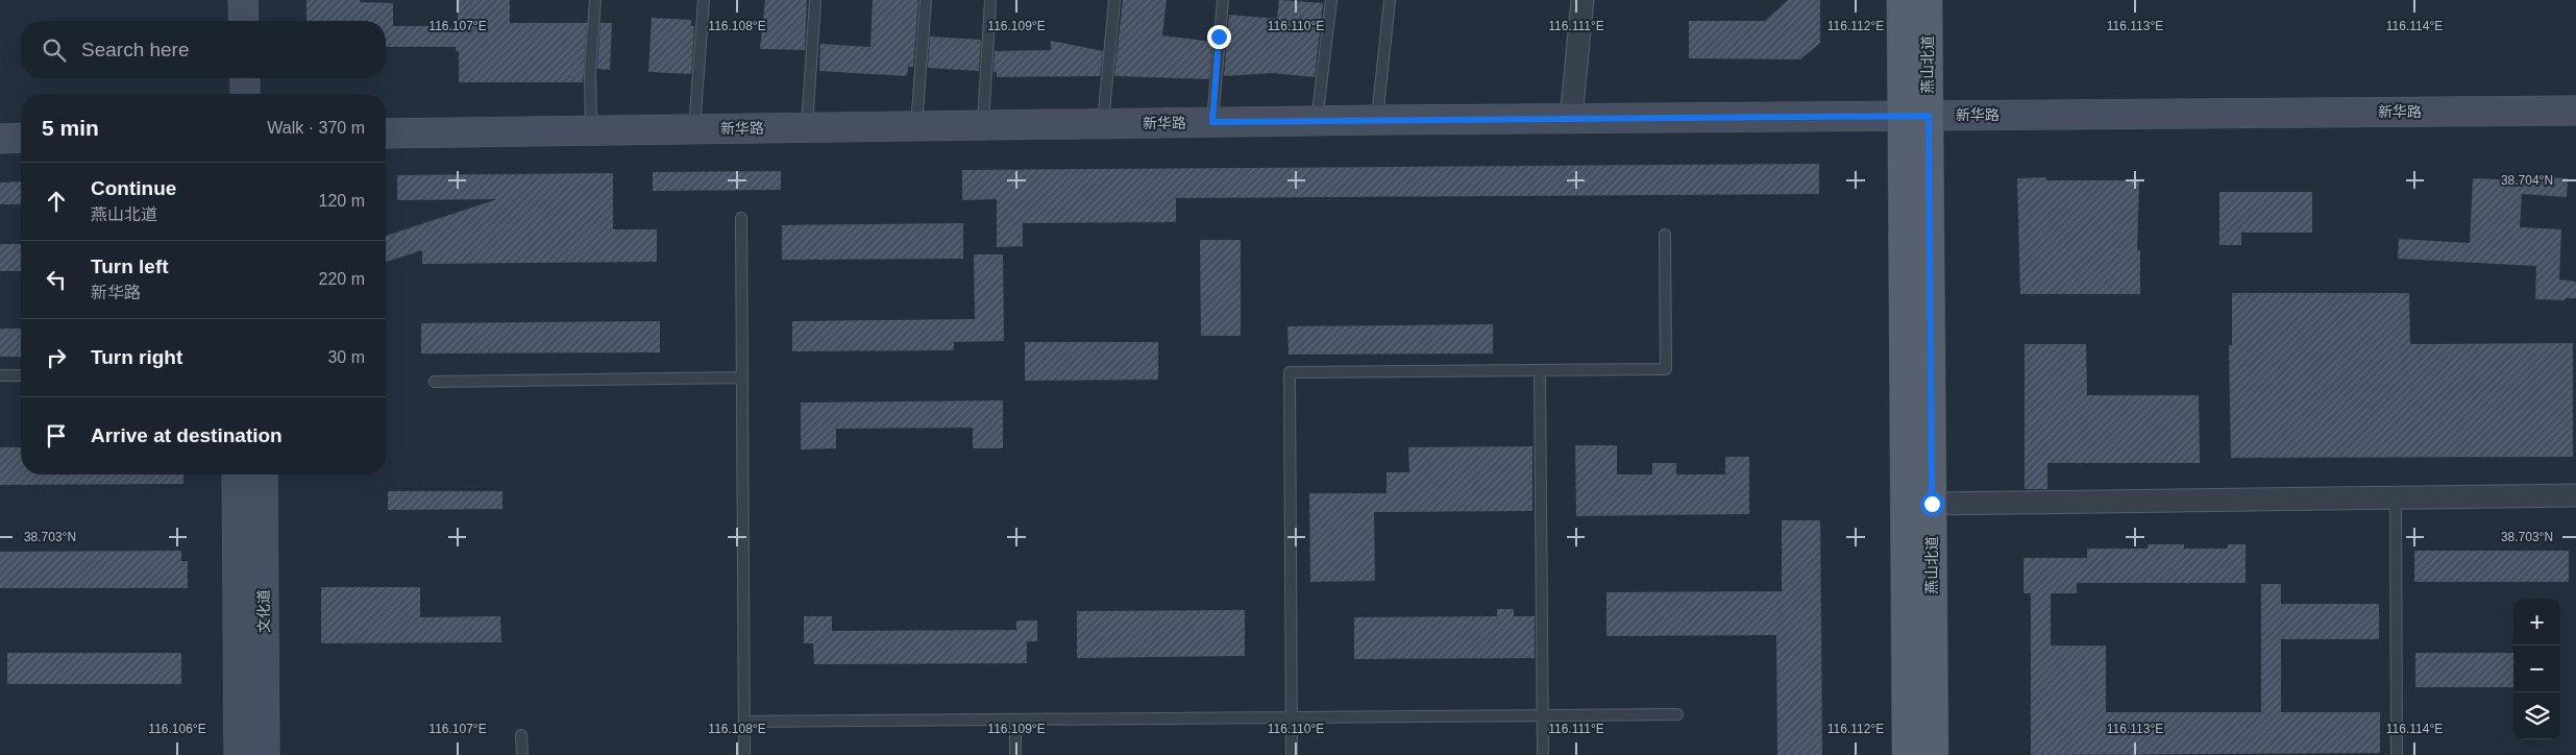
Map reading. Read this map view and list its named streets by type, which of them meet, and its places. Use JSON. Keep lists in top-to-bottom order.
{
  "streets": {
    "main road": ["燕山北道", "新华路", "文化道"]
  },
  "crossings": [
    ["燕山北道", "新华路"]
  ],
  "page": {
    "search": "Search here",
    "heading": ["5 min", "Walk · 370 m"],
    "list": [
      ["Continue", "燕山北道", "120 m"],
      ["Turn left", "新华路", "220 m"],
      ["Turn right", "30 m"],
      "Arrive at destination"
    ],
    "map_buttons": ["+", "−"]
  },
  "coordinates": [
    "116.107°E",
    "116.108°E",
    "116.109°E",
    "116.110°E",
    "116.111°E",
    "116.112°E",
    "116.113°E",
    "116.114°E",
    "38.704°N",
    "38.703°N",
    "116.106°E"
  ]
}
